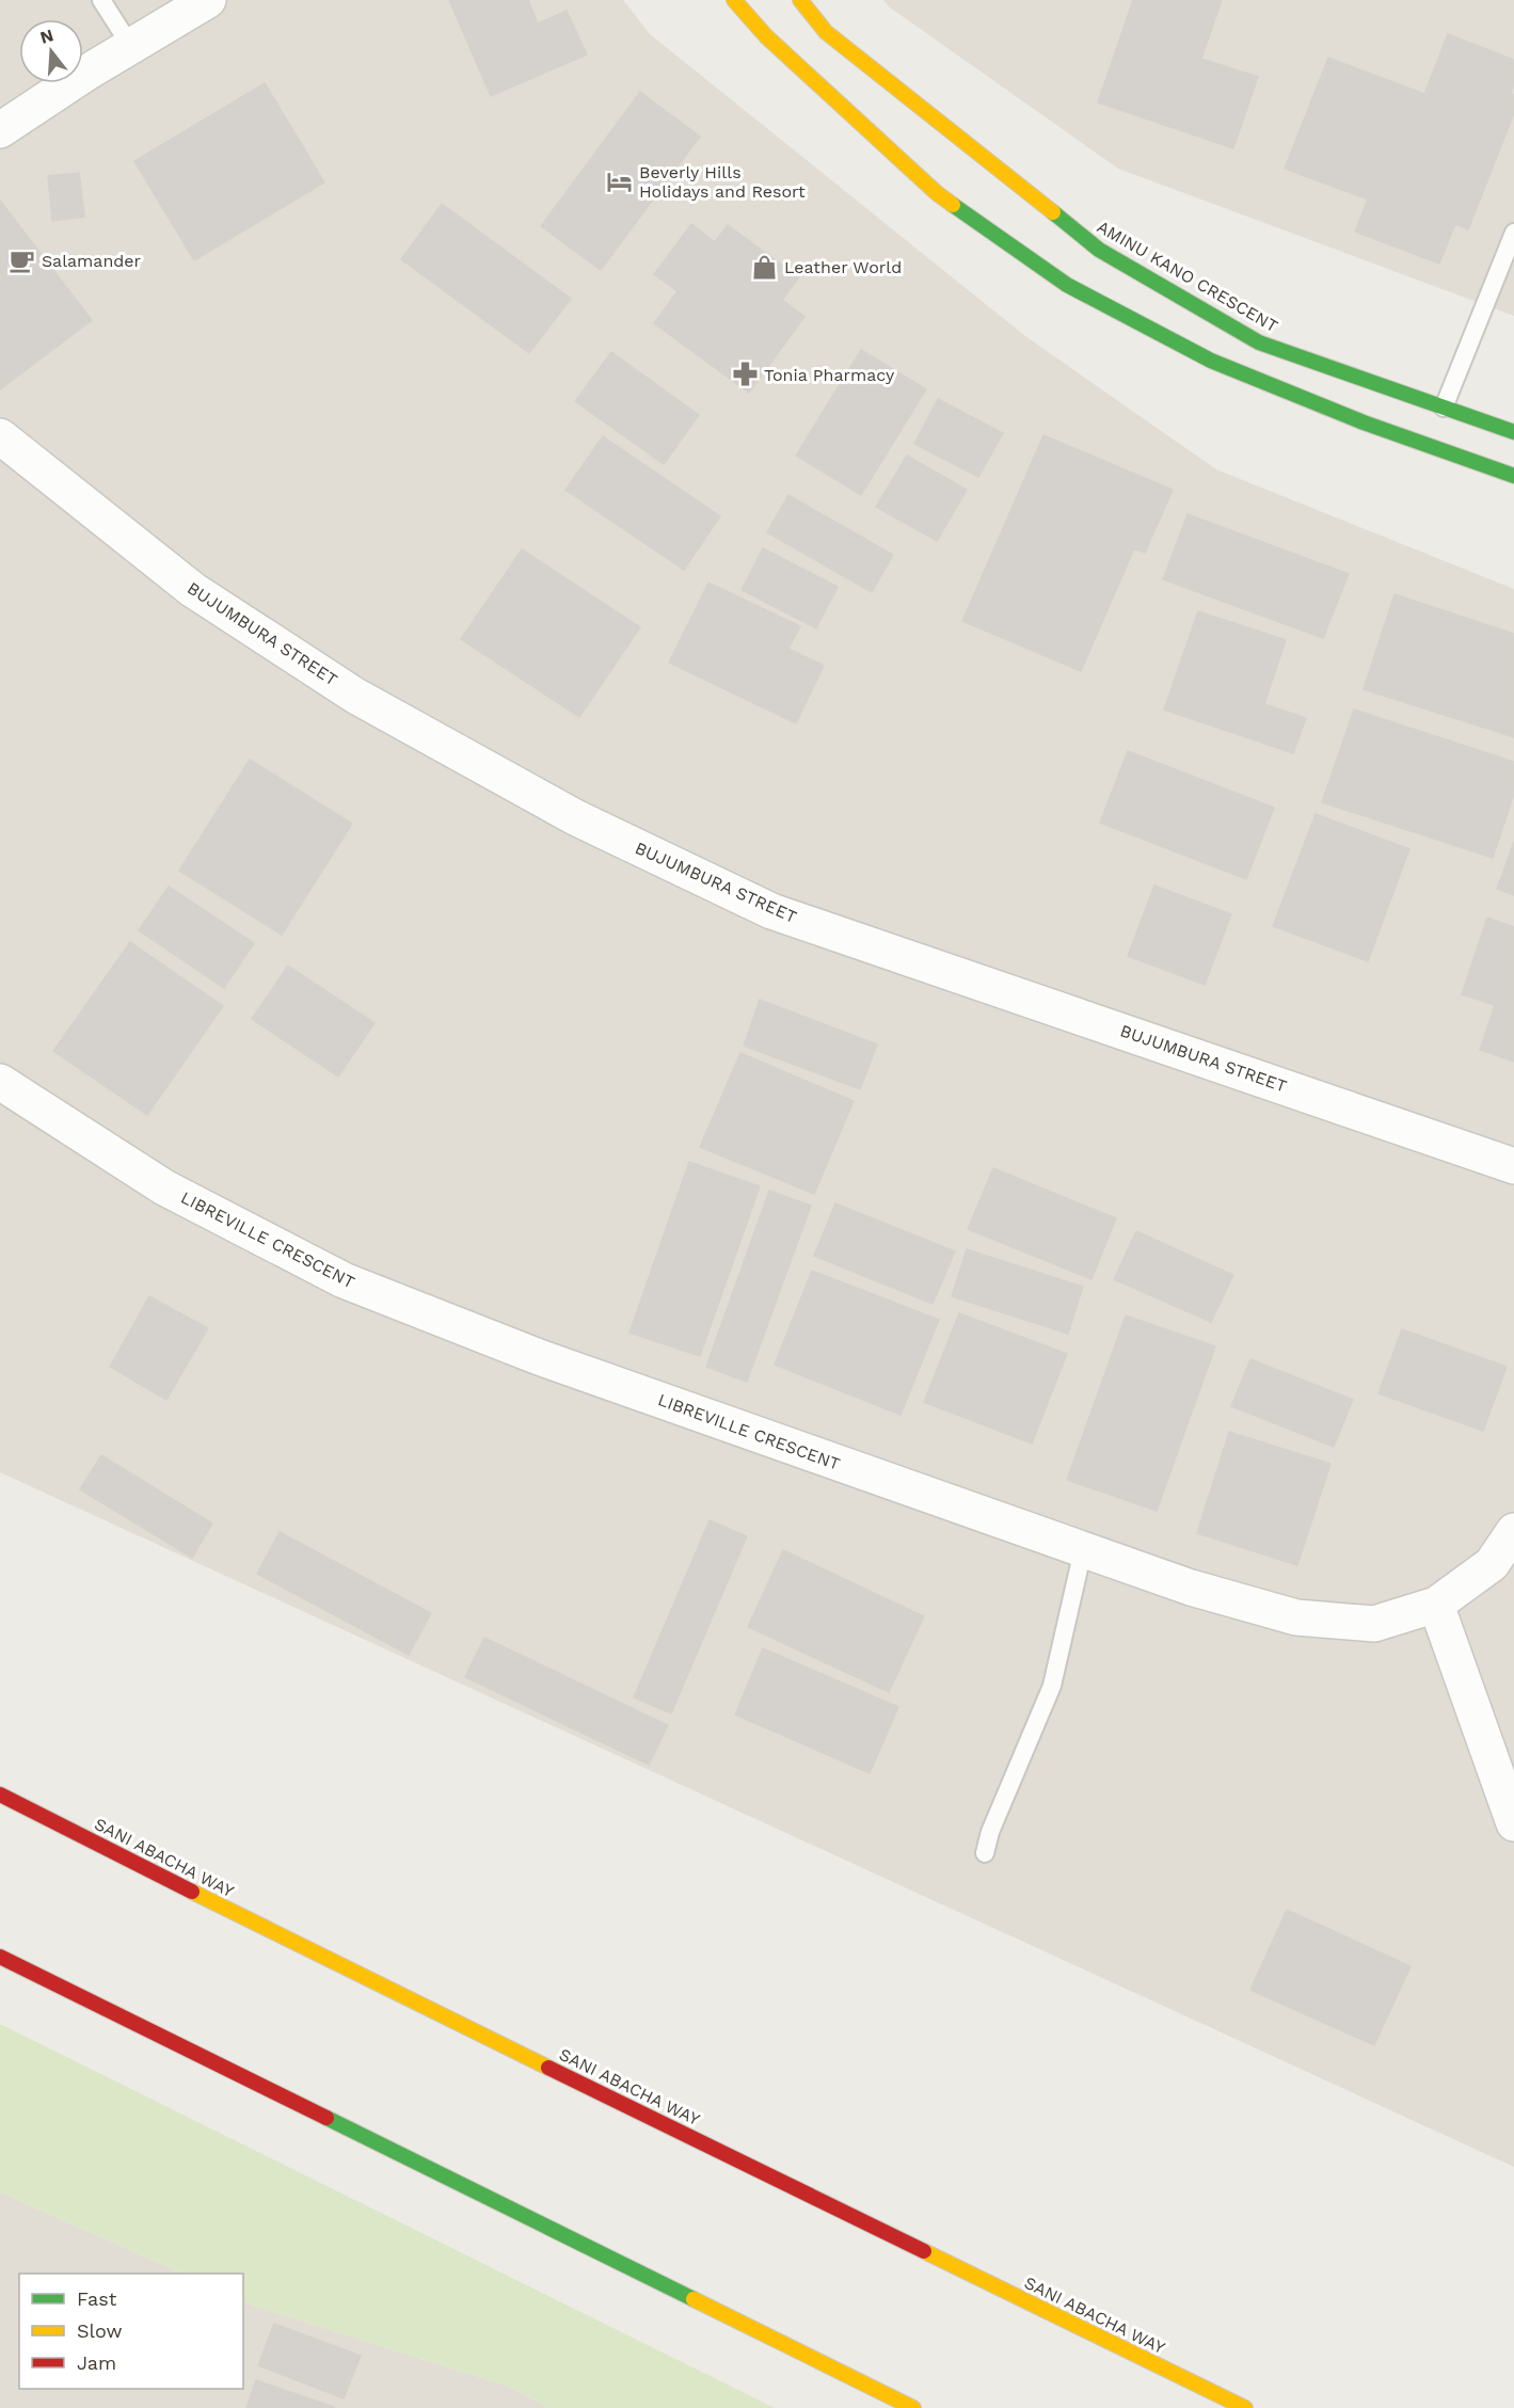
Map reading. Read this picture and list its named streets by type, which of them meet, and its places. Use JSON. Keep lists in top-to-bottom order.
{
  "streets": {
    "main road": ["AMINU KANO CRESCENT", "SANI ABACHA WAY"],
    "street": ["BUJUMBURA STREET", "LIBREVILLE CRESCENT"]
  },
  "places": {
    "hotel": ["Beverly Hills Holidays and Resort"],
    "cafe": ["Salamander"],
    "shop": ["Leather World"],
    "pharmacy": ["Tonia Pharmacy"]
  },
  "legend": ["Fast", "Slow", "Jam"],
  "north": "top"
}
